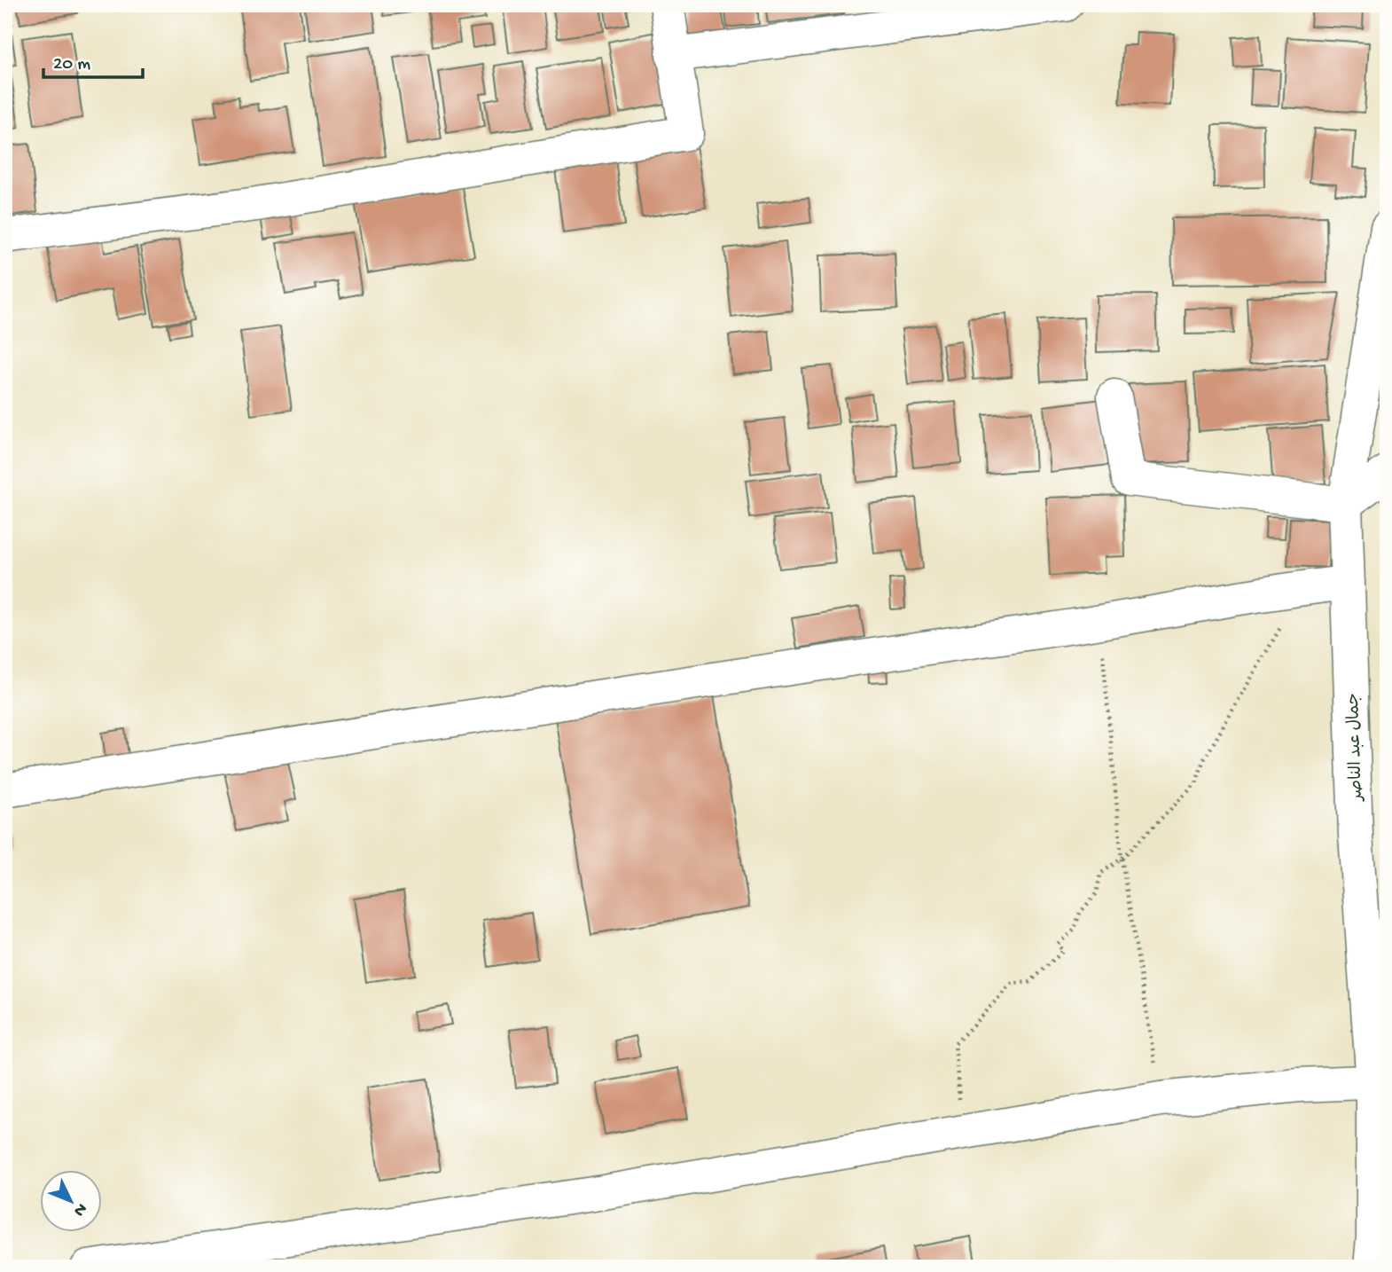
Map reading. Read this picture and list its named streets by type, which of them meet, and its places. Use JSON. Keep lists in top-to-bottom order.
{
  "streets": {
    "main road": ["جمال عبد الناصر"]
  },
  "scale_bar": "20 m",
  "north": "bottom right"
}
